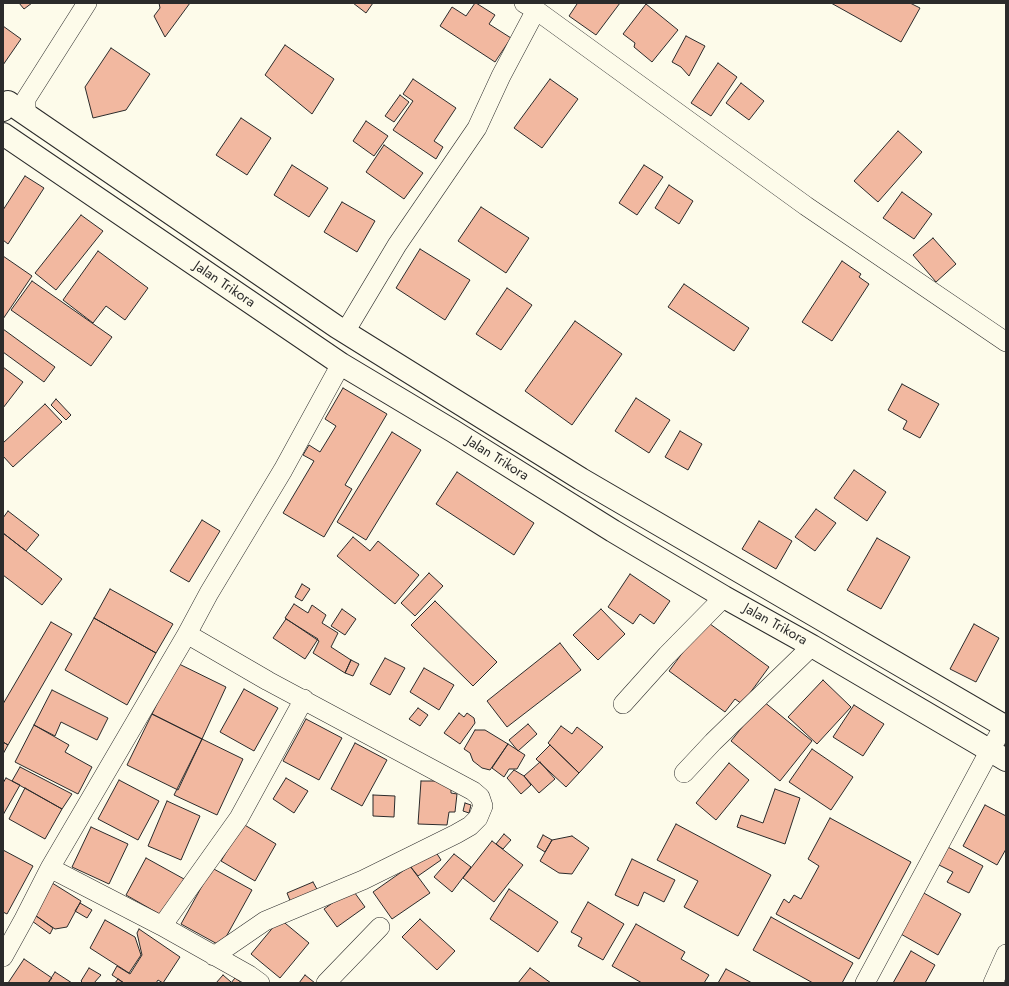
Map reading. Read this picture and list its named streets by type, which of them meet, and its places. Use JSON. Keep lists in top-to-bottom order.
{
  "streets": {
    "main road": ["Jalan Trikora"]
  }
}
